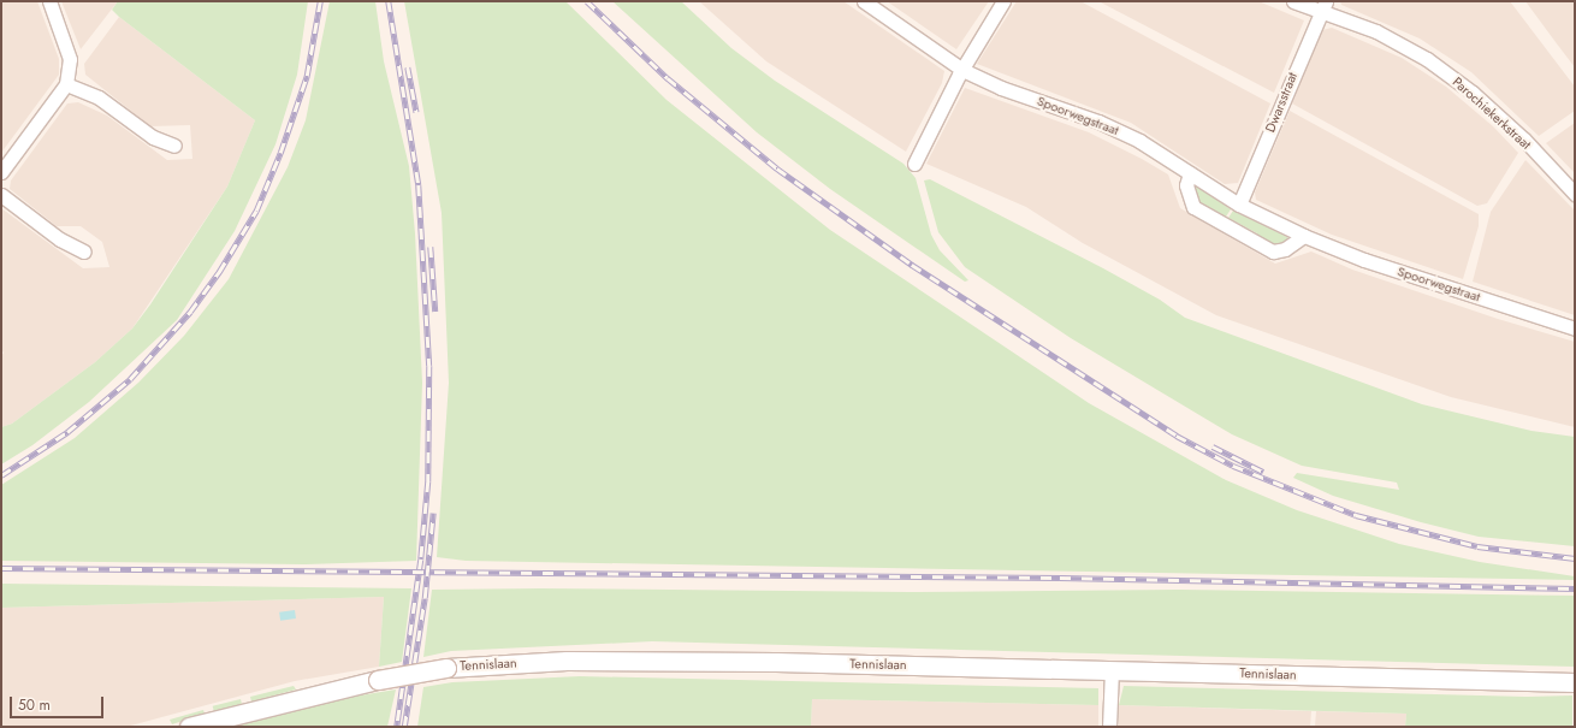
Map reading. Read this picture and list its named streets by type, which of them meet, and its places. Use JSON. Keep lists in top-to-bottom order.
{
  "streets": {
    "street": [
      "Dwarsstraat",
      "Parochiekerkstraat",
      "Spoorwegstraat",
      "Tennislaan"
    ]
  },
  "crossings": [
    ["Dwarsstraat", "Parochiekerkstraat"],
    ["Dwarsstraat", "Spoorwegstraat"]
  ],
  "scale_bar": "50 m"
}
